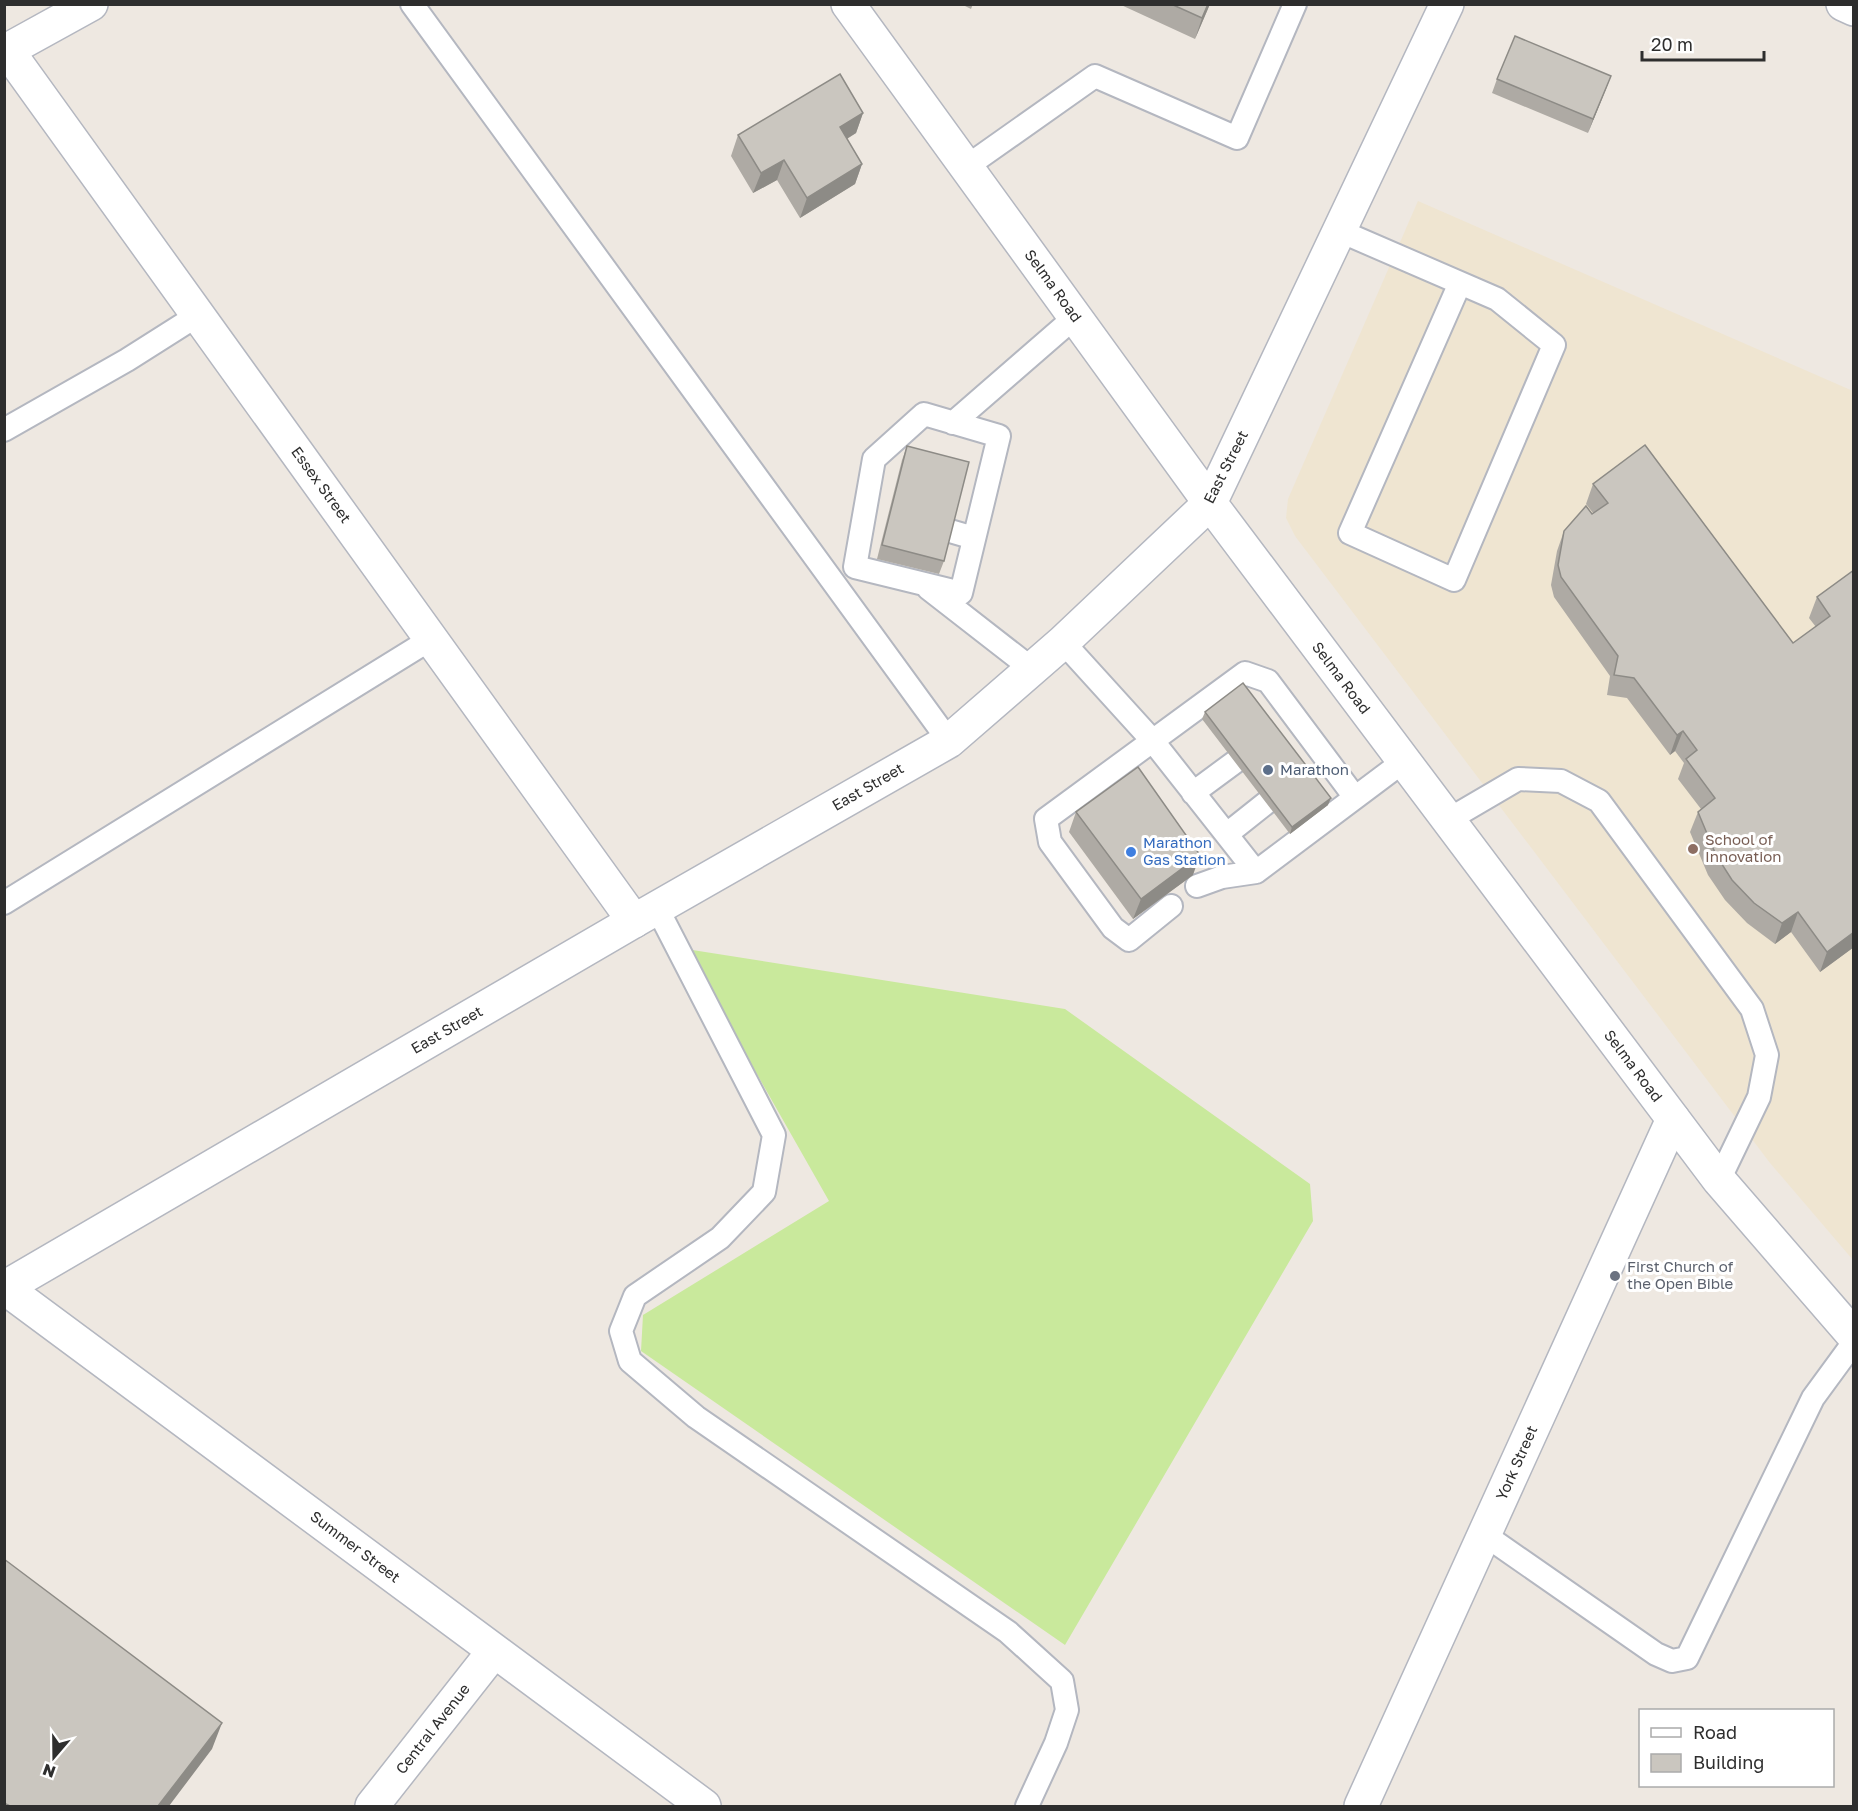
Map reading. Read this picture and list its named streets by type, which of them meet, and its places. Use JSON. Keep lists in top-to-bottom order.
{
  "streets": {
    "street": [
      "Selma Road",
      "East Street",
      "Essex Street",
      "York Street",
      "Summer Street",
      "Central Avenue"
    ]
  },
  "crossings": [
    ["Selma Road", "East Street"],
    ["Selma Road", "York Street"],
    ["East Street", "Essex Street"],
    ["East Street", "Summer Street"],
    ["Summer Street", "Central Avenue"]
  ],
  "places": [
    "Marathon",
    "School of Innovation",
    "Marathon Gas Station",
    "First Church of the Open Bible"
  ],
  "legend": ["Road", "Building"],
  "scale_bar": "20 m",
  "north": "bottom"
}
